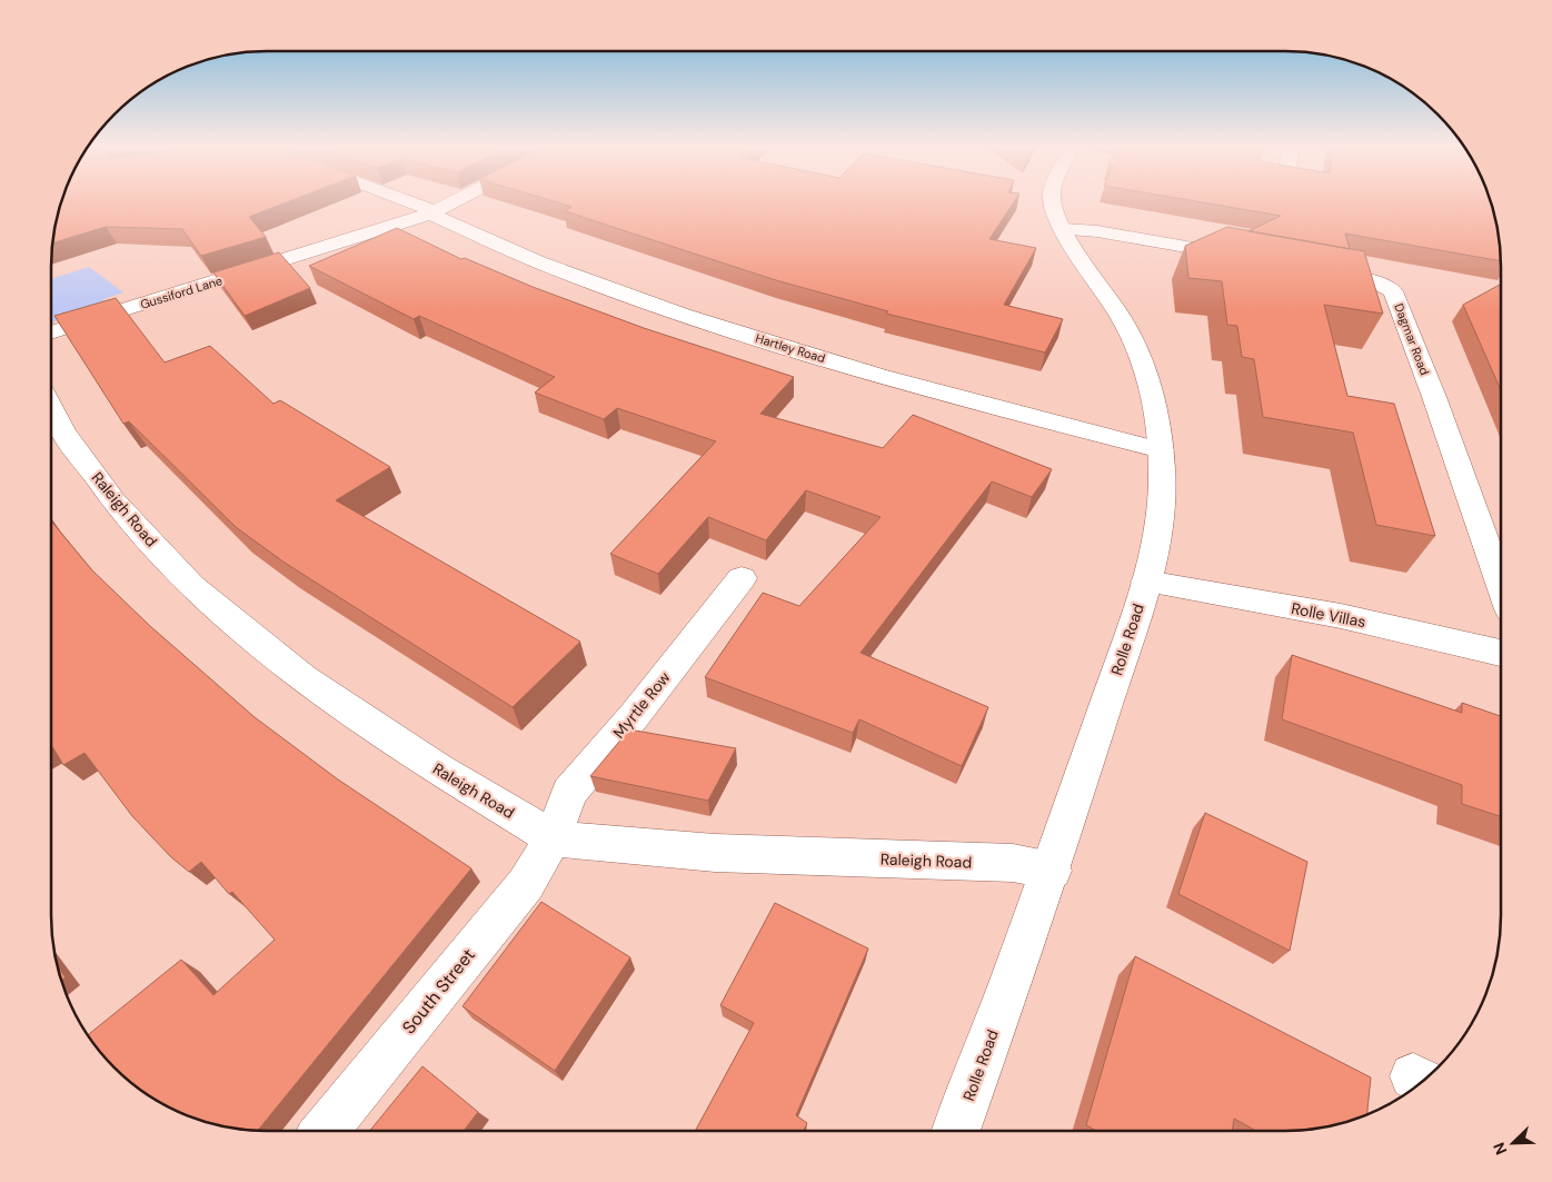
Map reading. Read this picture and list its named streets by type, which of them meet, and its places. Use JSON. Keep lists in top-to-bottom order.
{
  "streets": {
    "street": [
      "Gussiford Lane",
      "Dagmar Road",
      "Hartley Road",
      "Raleigh Road",
      "Rolle Villas",
      "Rolle Road",
      "Myrtle Row",
      "South Street"
    ]
  },
  "crossings": [
    ["Gussiford Lane", "Hartley Road"],
    ["Hartley Road", "Rolle Road"],
    ["Raleigh Road", "Rolle Road"],
    ["Raleigh Road", "Myrtle Row"],
    ["Raleigh Road", "South Street"],
    ["Rolle Villas", "Rolle Road"],
    ["Myrtle Row", "South Street"]
  ],
  "north": "bottom left"
}
